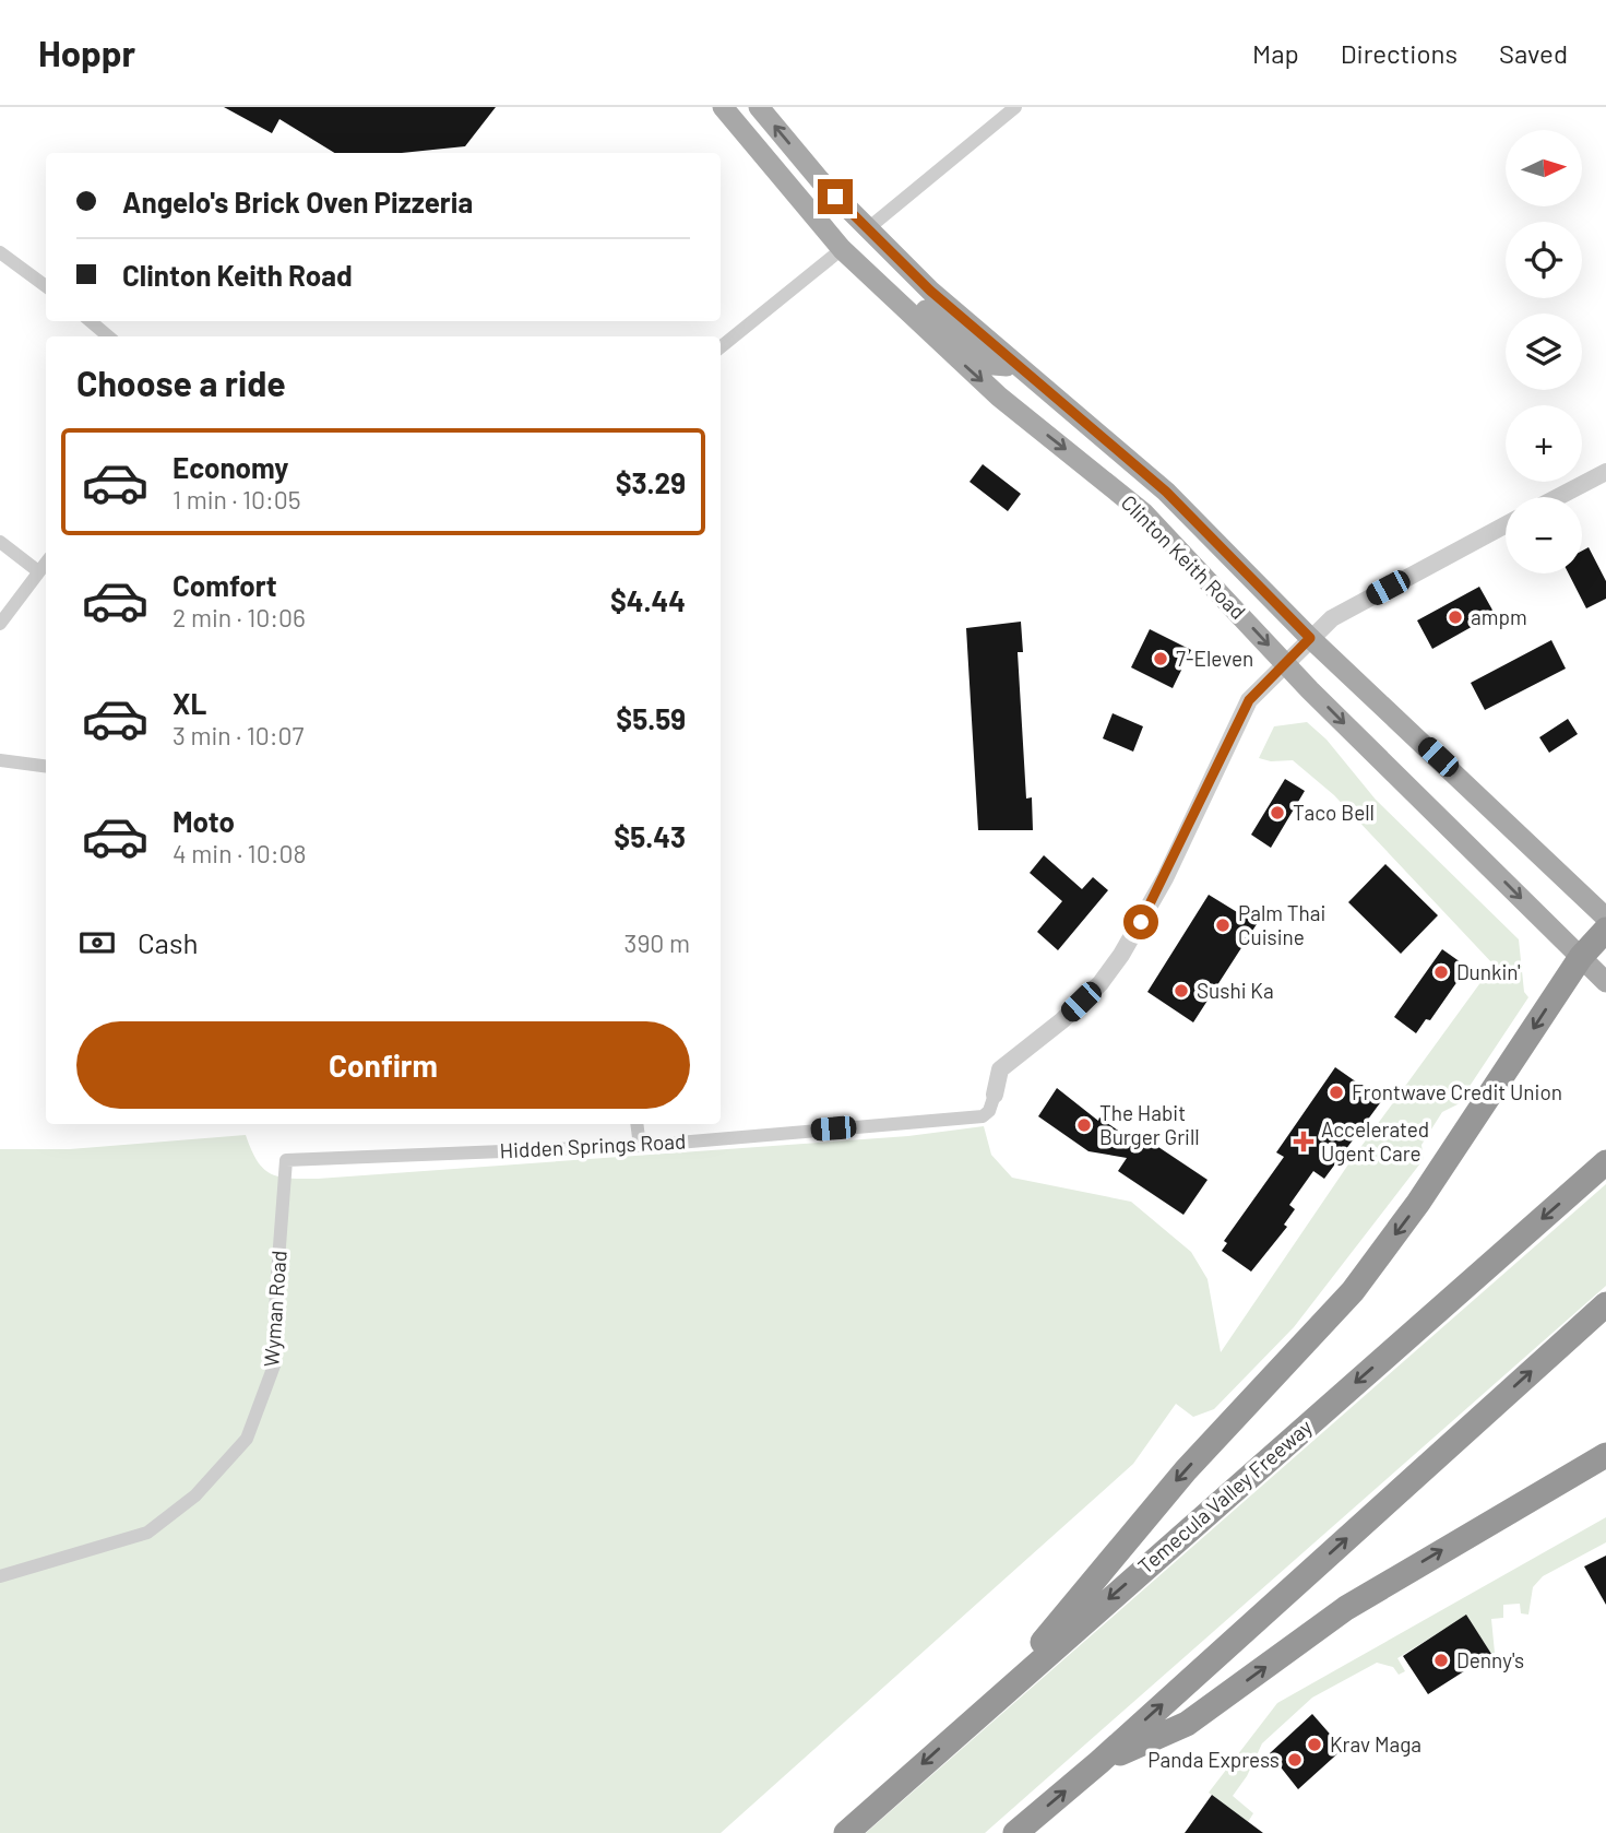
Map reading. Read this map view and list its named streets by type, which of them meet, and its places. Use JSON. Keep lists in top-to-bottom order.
{
  "streets": {
    "highway": ["Temecula Valley Freeway"],
    "main road": ["Clinton Keith Road"],
    "street": ["Hidden Springs Road", "Wyman Road"]
  },
  "crossings": [
    ["Clinton Keith Road", "Hidden Springs Road"],
    ["Hidden Springs Road", "Wyman Road"]
  ],
  "places": {
    "other": [
      "ampm",
      "7-Eleven",
      "Taco Bell",
      "Palm Thai Cuisine",
      "Dunkin'",
      "Sushi Ka",
      "Frontwave Credit Union",
      "The Habit Burger Grill",
      "Denny's",
      "Krav Maga",
      "Panda Express"
    ],
    "health": ["Accelerated Ugent Care"]
  },
  "north": "right",
  "page": {
    "header": "Hoppr",
    "nav": ["Map", "Directions", "Saved"],
    "map_buttons": ["+", "−"],
    "banner": ["Angelo's Brick Oven Pizzeria", "Clinton Keith Road"],
    "heading": "Choose a ride",
    "list": [
      {
        "name": "Economy",
        "note": "1 min · 10:05",
        "value": "$3.29"
      },
      {
        "name": "Comfort",
        "note": "2 min · 10:06",
        "value": "$4.44"
      },
      {
        "name": "XL",
        "note": "3 min · 10:07",
        "value": "$5.59"
      },
      {
        "name": "Moto",
        "note": "4 min · 10:08",
        "value": "$5.43"
      }
    ],
    "pay": ["Cash", "390 m"],
    "buttons": "Confirm"
  }
}
